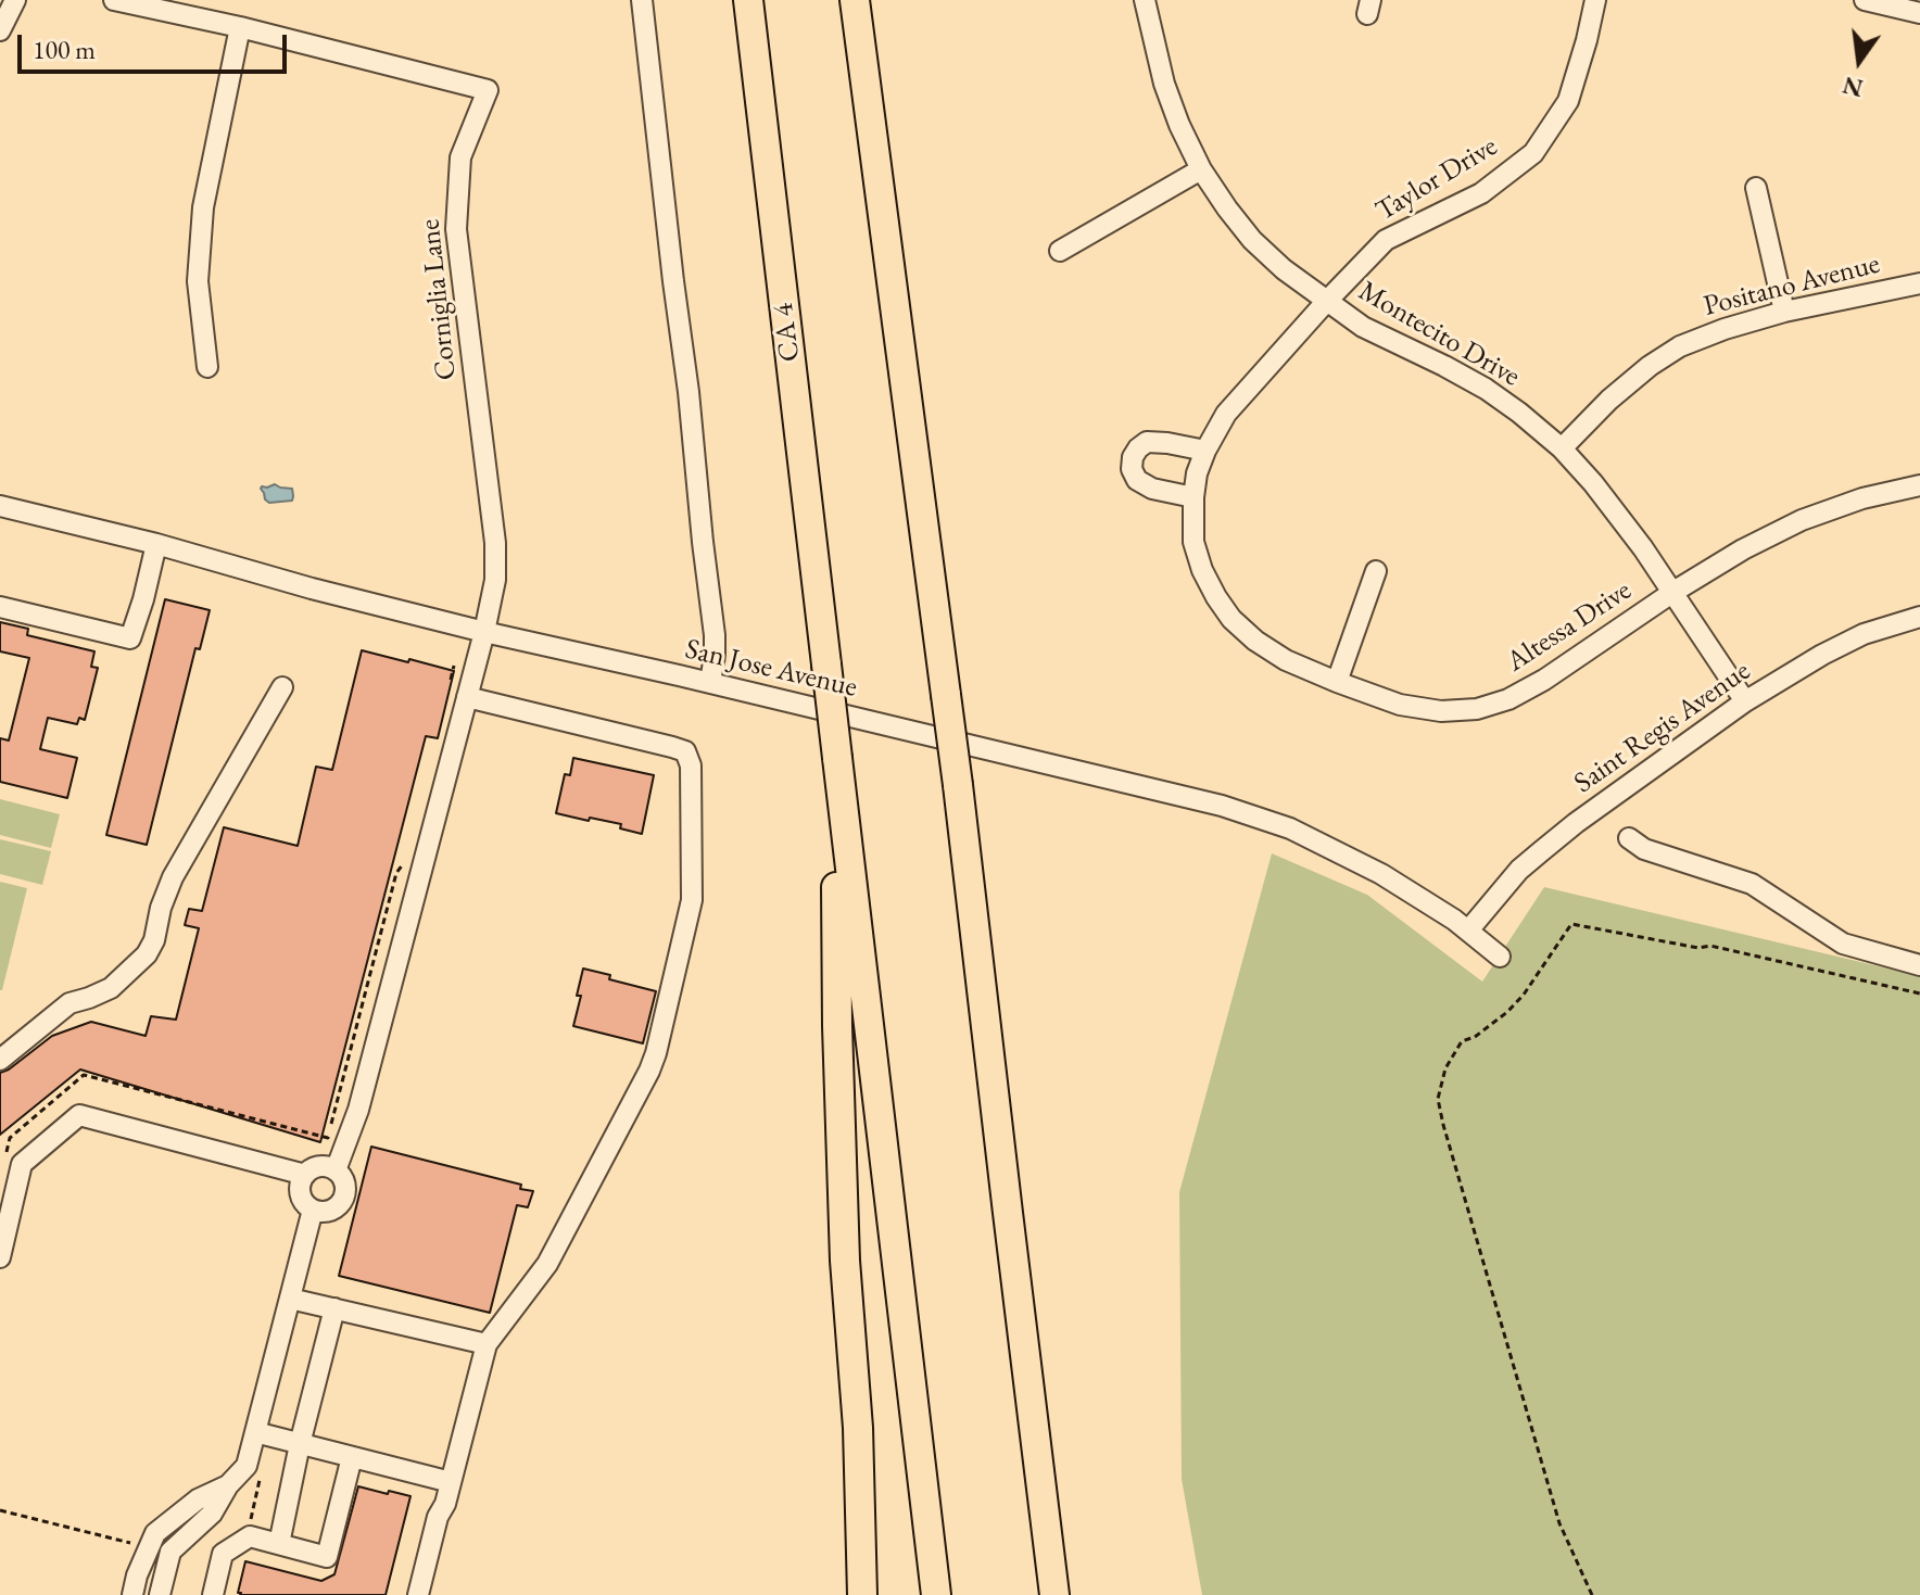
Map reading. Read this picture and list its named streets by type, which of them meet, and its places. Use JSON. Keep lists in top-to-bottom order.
{
  "streets": {
    "highway": ["CA 4"],
    "street": [
      "Taylor Drive",
      "Positano Avenue",
      "Corniglia Lane",
      "Montecito Drive",
      "Altessa Drive",
      "San Jose Avenue",
      "Saint Regis Avenue"
    ]
  },
  "crossings": [
    ["Taylor Drive", "Montecito Drive"],
    ["Taylor Drive", "Altessa Drive"],
    ["Positano Avenue", "Montecito Drive"],
    ["Corniglia Lane", "San Jose Avenue"],
    ["Montecito Drive", "Altessa Drive"],
    ["Montecito Drive", "Saint Regis Avenue"],
    ["San Jose Avenue", "Saint Regis Avenue"]
  ],
  "scale_bar": "100 m",
  "north": "bottom"
}
